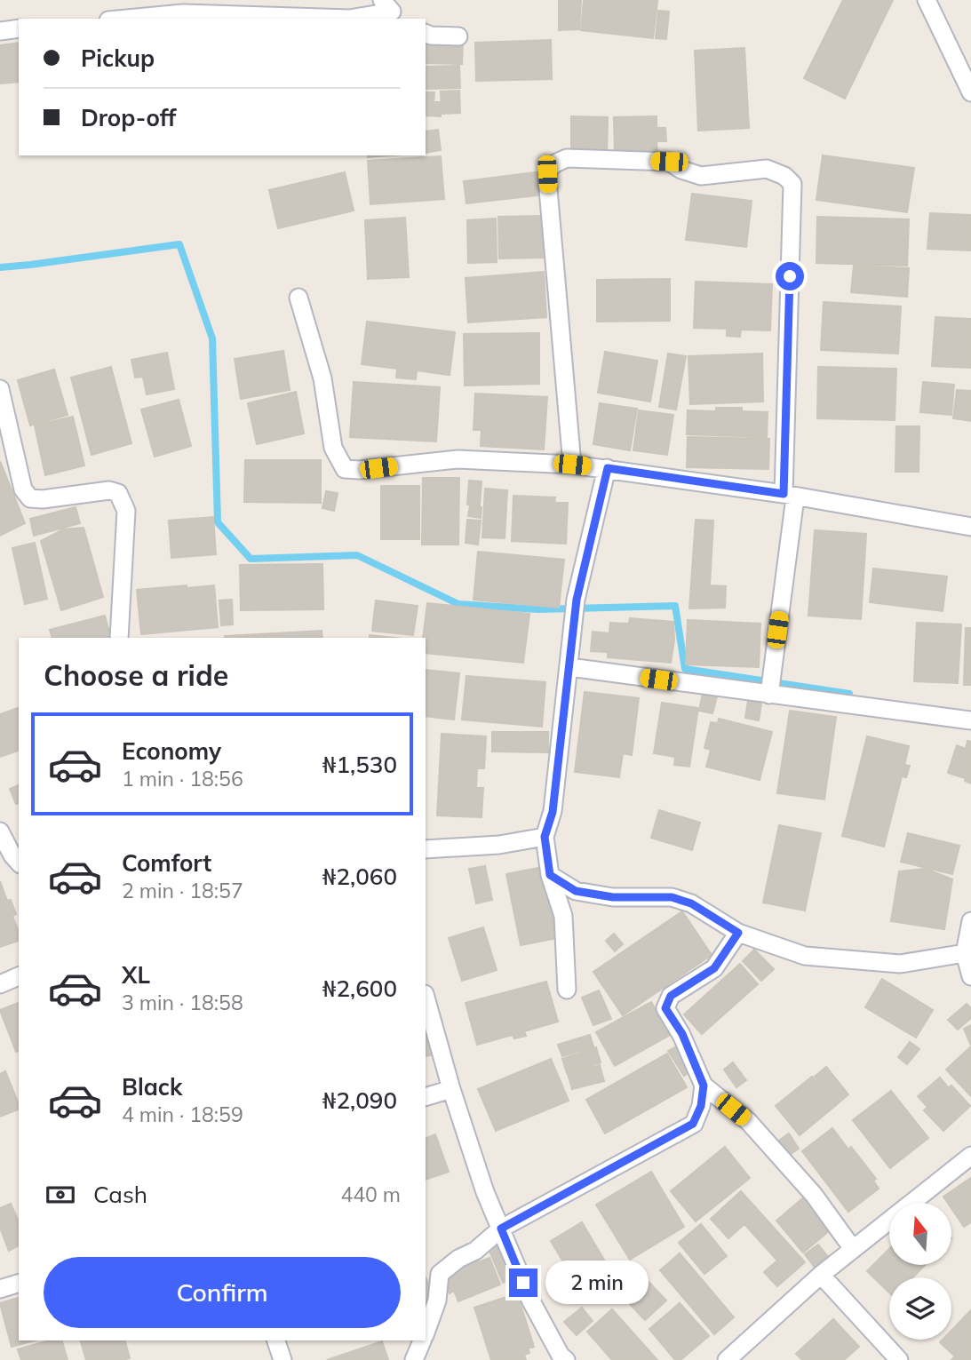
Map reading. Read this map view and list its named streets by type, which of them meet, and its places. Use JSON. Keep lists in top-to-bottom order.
{
  "north": "top",
  "page": {
    "banner": ["Pickup", "Drop-off"],
    "heading": "Choose a ride",
    "list": [
      {
        "name": "Economy",
        "note": "1 min · 18:56",
        "value": "₦1,530"
      },
      {
        "name": "Comfort",
        "note": "2 min · 18:57",
        "value": "₦2,060"
      },
      {
        "name": "XL",
        "note": "3 min · 18:58",
        "value": "₦2,600"
      },
      {
        "name": "Black",
        "note": "4 min · 18:59",
        "value": "₦2,090"
      }
    ],
    "pay": ["Cash", "440 m"],
    "buttons": "Confirm",
    "bubble": "2 min"
  }
}
